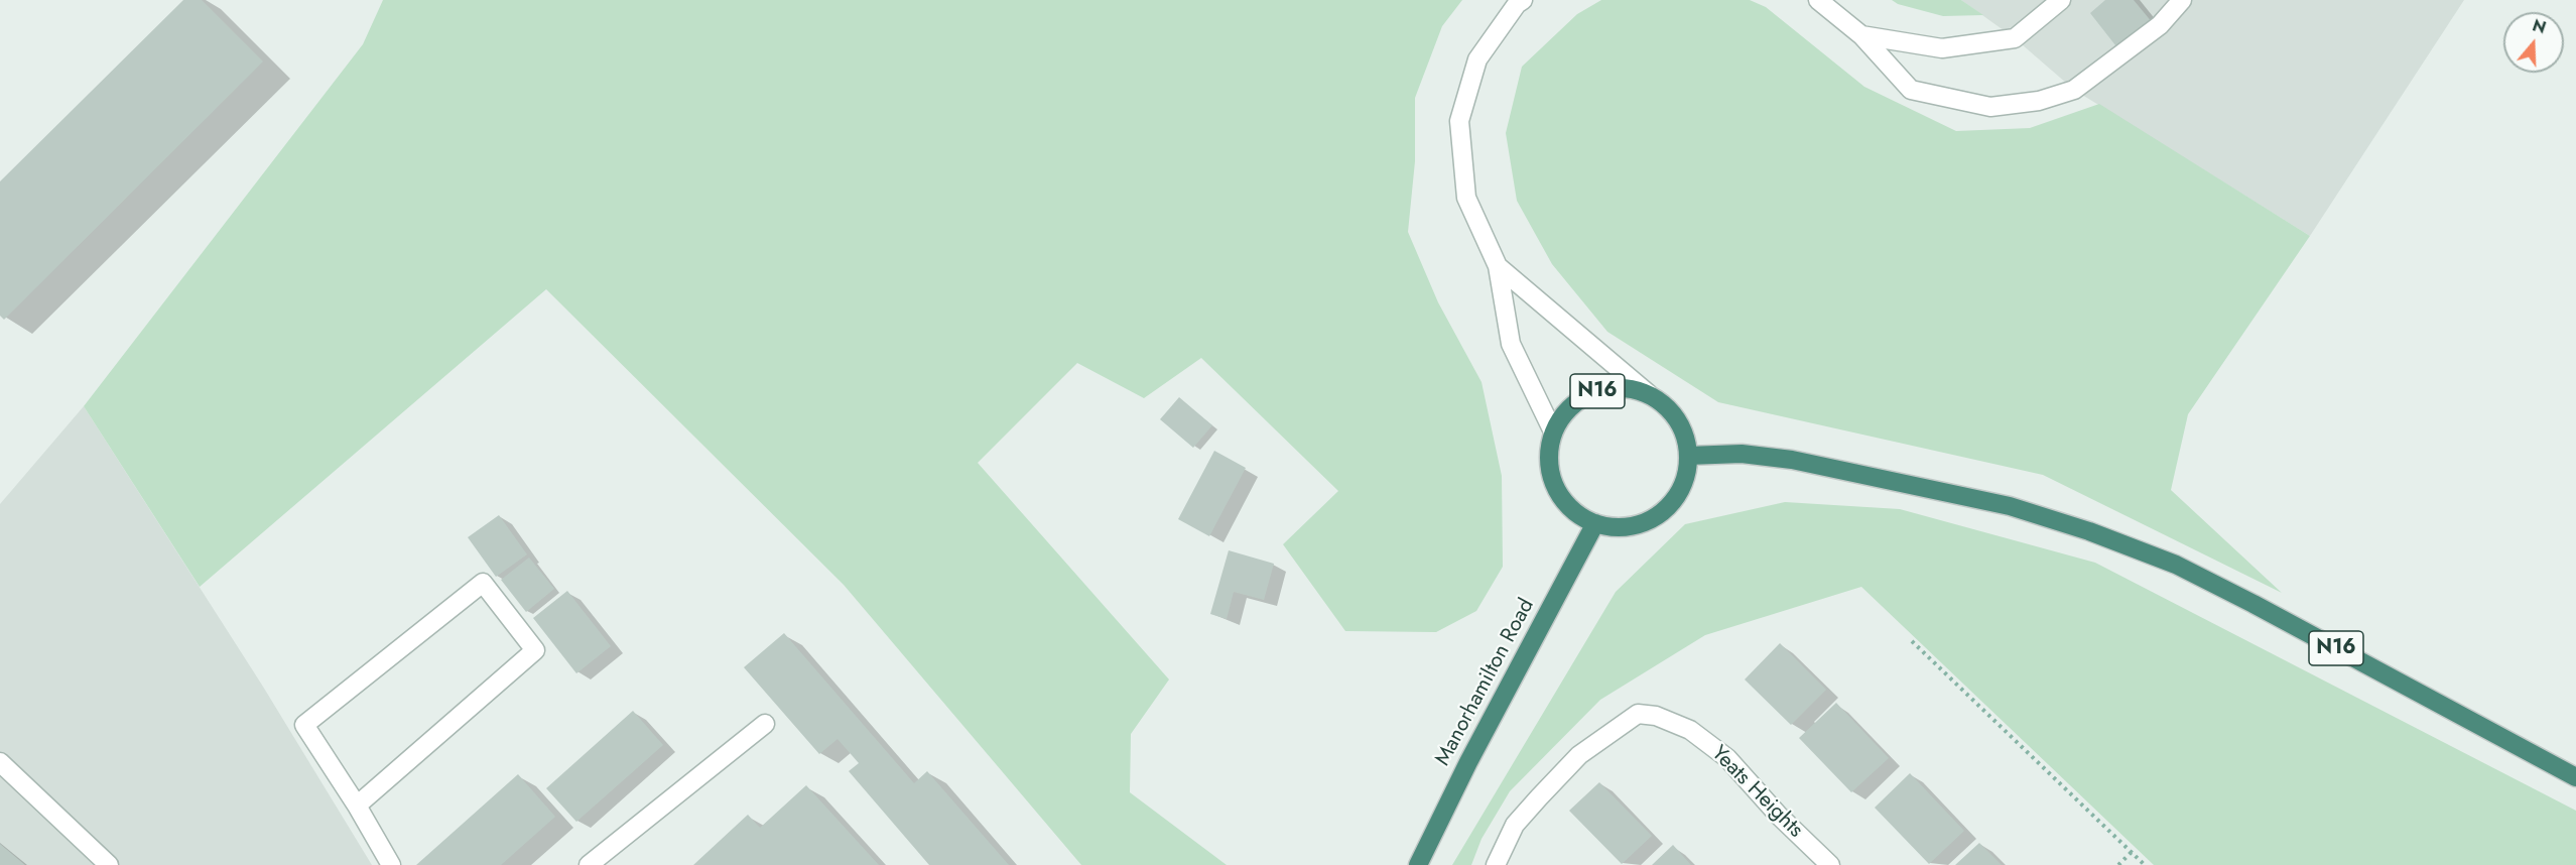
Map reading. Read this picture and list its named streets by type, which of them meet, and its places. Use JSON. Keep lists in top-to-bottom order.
{
  "streets": {
    "highway": ["N16", "Manorhamilton Road"],
    "street": ["Yeats Heights"]
  },
  "crossings": [
    ["N16", "Manorhamilton Road"]
  ],
  "north": "top"
}
